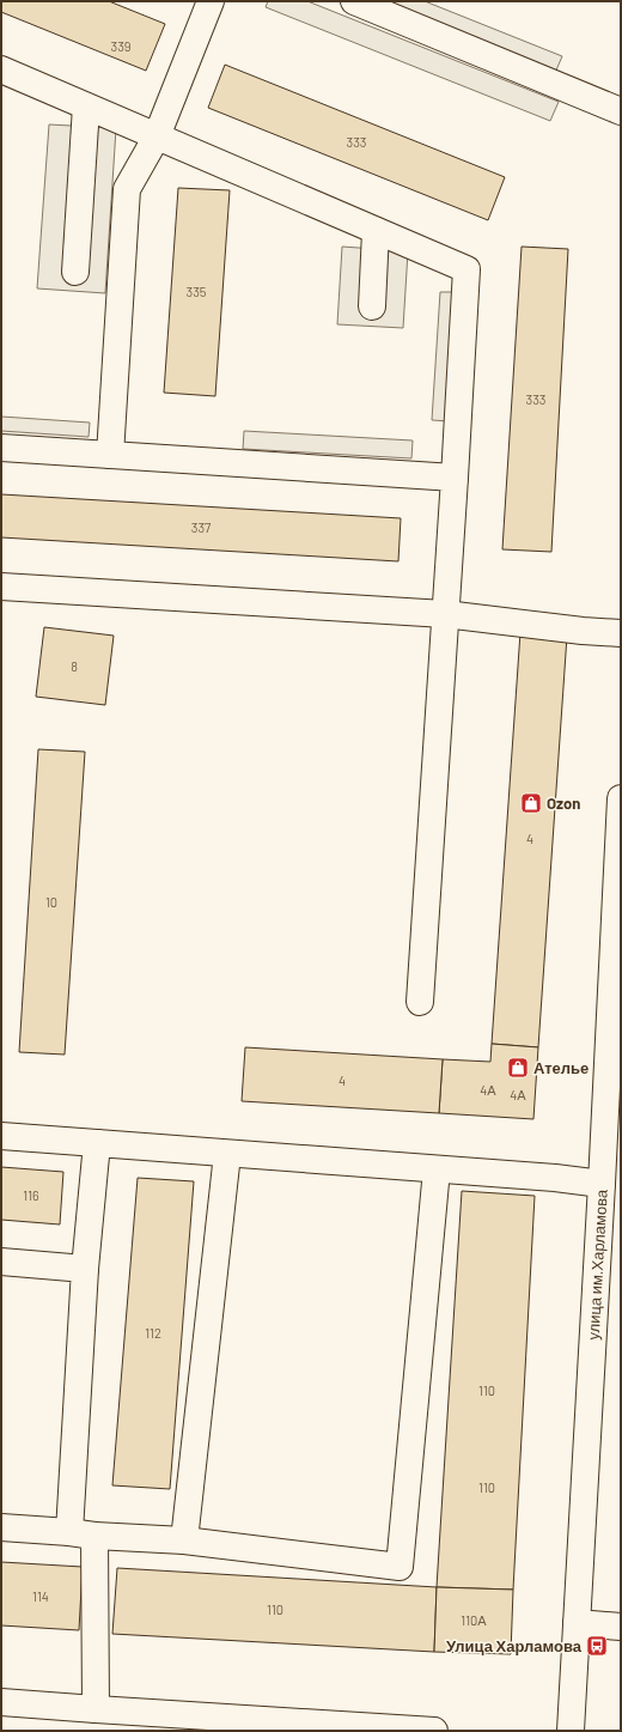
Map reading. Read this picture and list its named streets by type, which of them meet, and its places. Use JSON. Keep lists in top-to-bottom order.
{
  "streets": {
    "street": ["улица им.Харламова"]
  },
  "places": {
    "shop": ["Ozon", "Ателье"],
    "bus stop": ["Улица Харламова"]
  },
  "house_numbers": [
    "339",
    "333",
    "335",
    "333",
    "337",
    "8",
    "4",
    "10",
    "4",
    "4А",
    "4А",
    "116",
    "112",
    "110",
    "110",
    "114",
    "110",
    "110А"
  ]
}
